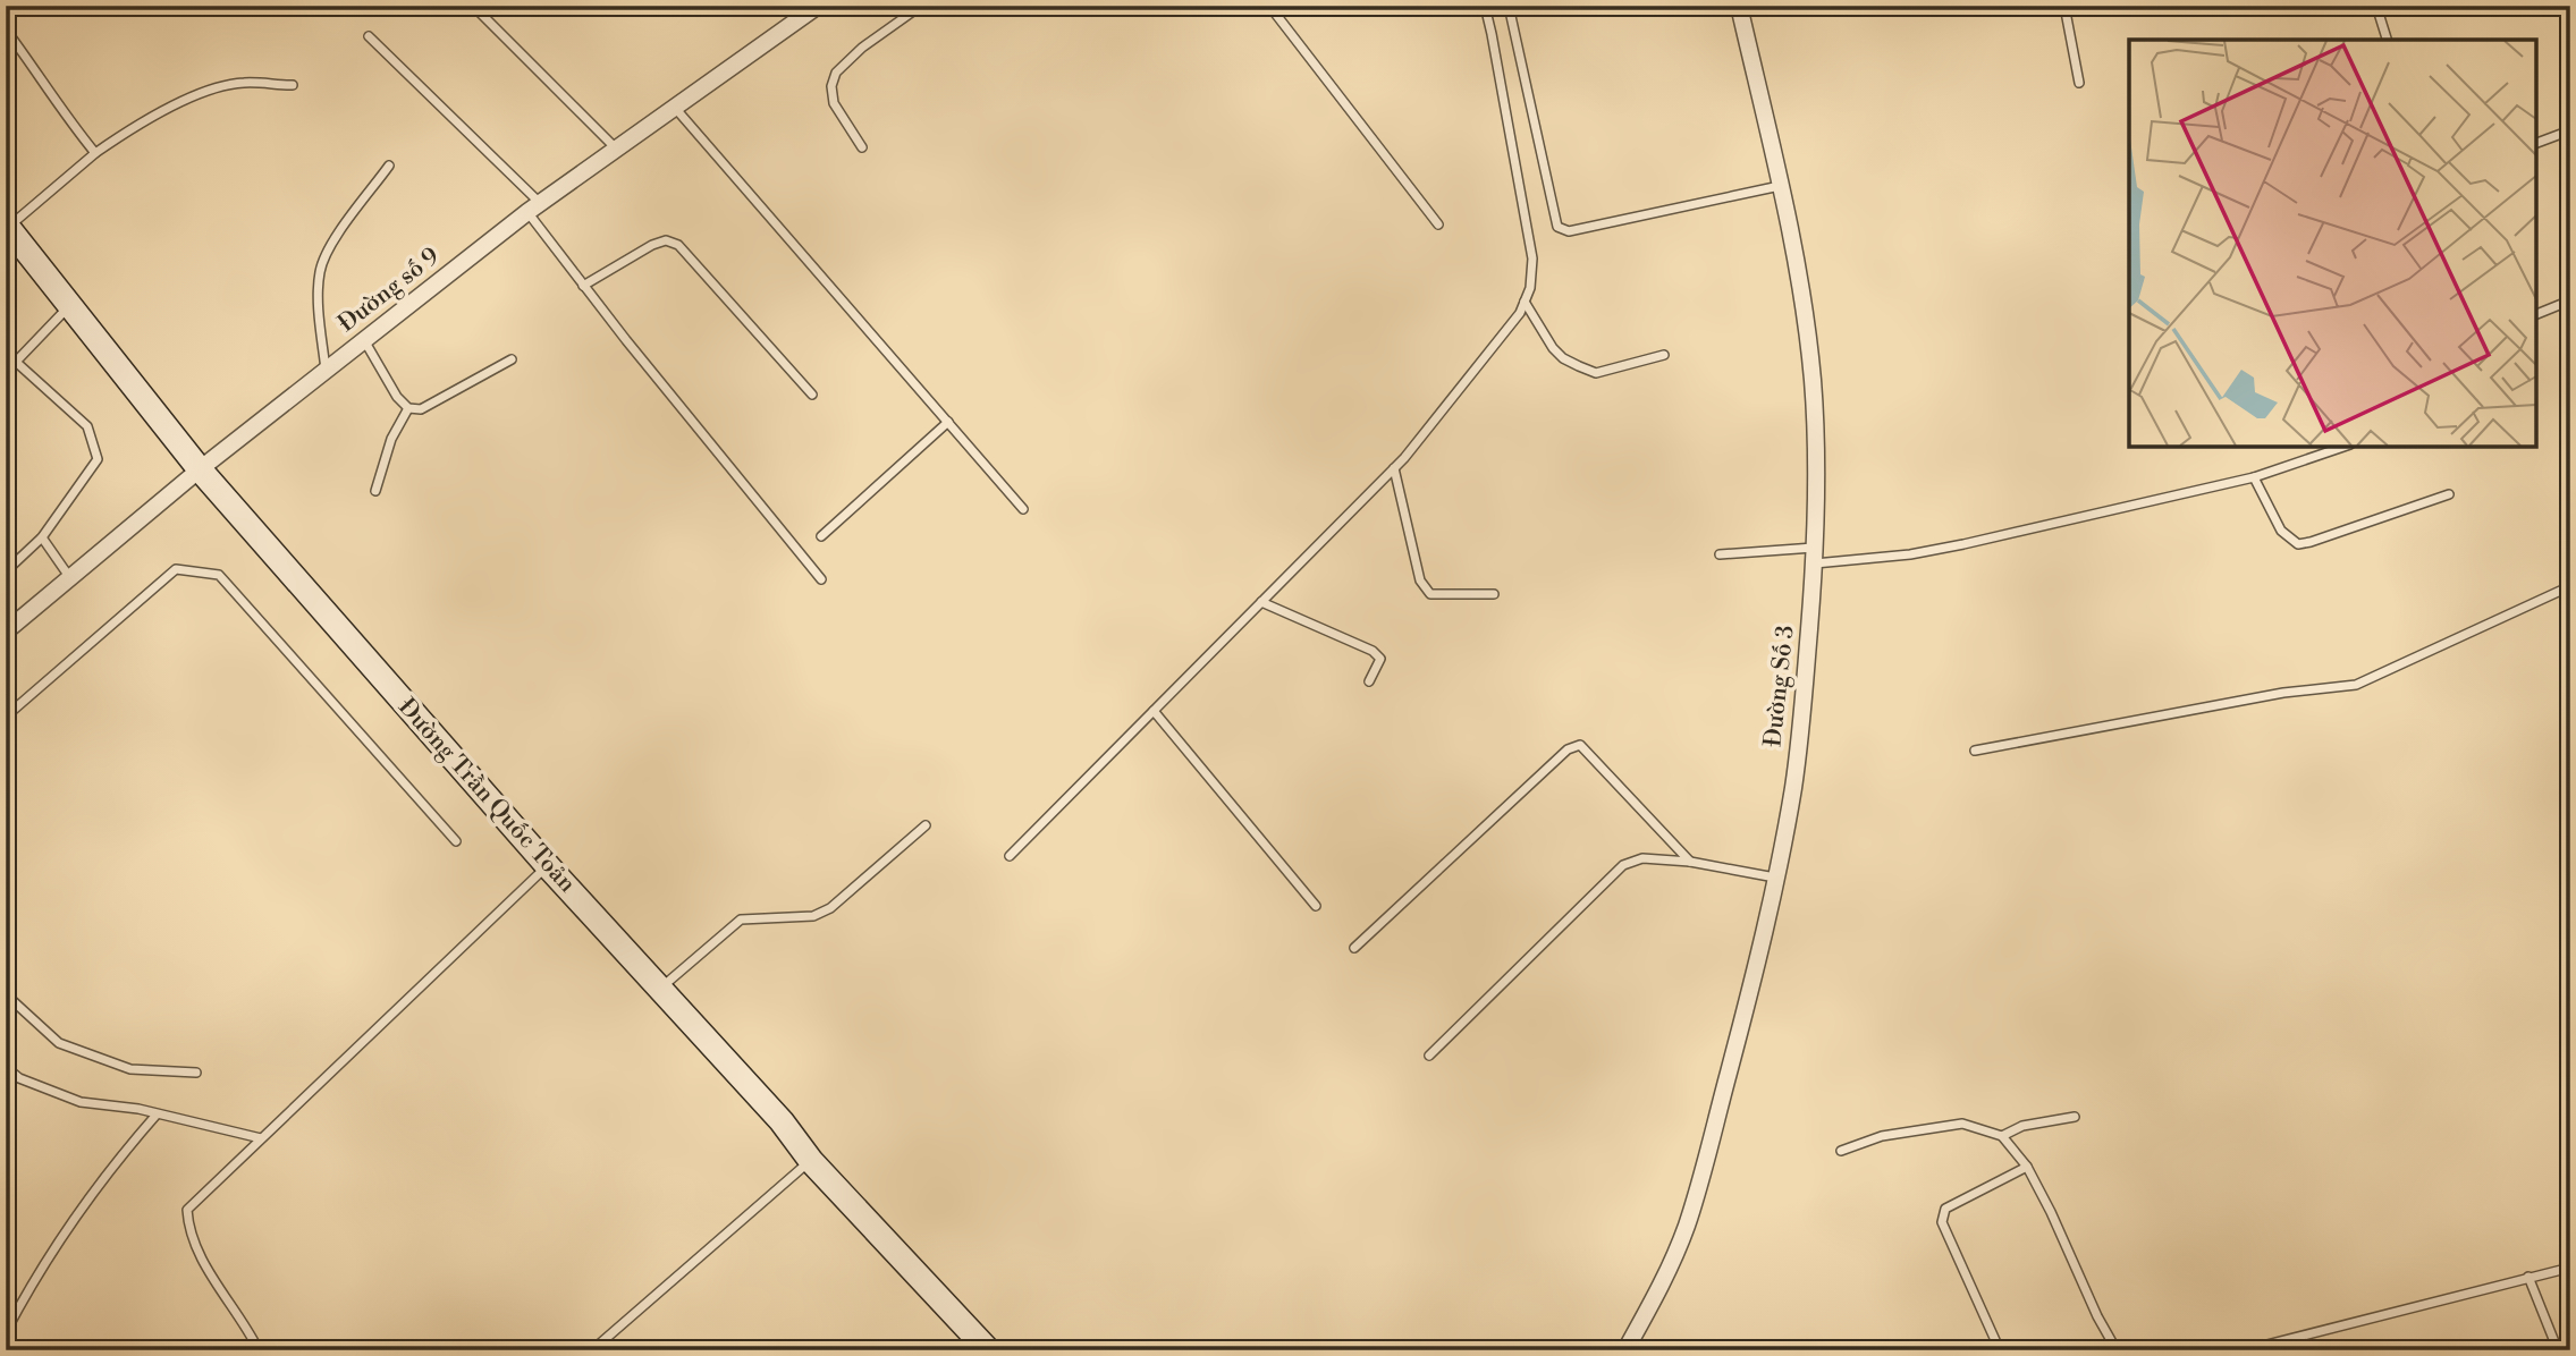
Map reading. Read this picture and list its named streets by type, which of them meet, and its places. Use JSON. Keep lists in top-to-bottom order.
{
  "streets": {
    "main road": ["Đường Trần Quốc Toản"],
    "street": ["Đường số 9", "Đường Số 3"]
  },
  "crossings": [
    ["Đường số 9", "Đường Trần Quốc Toản"]
  ]
}
